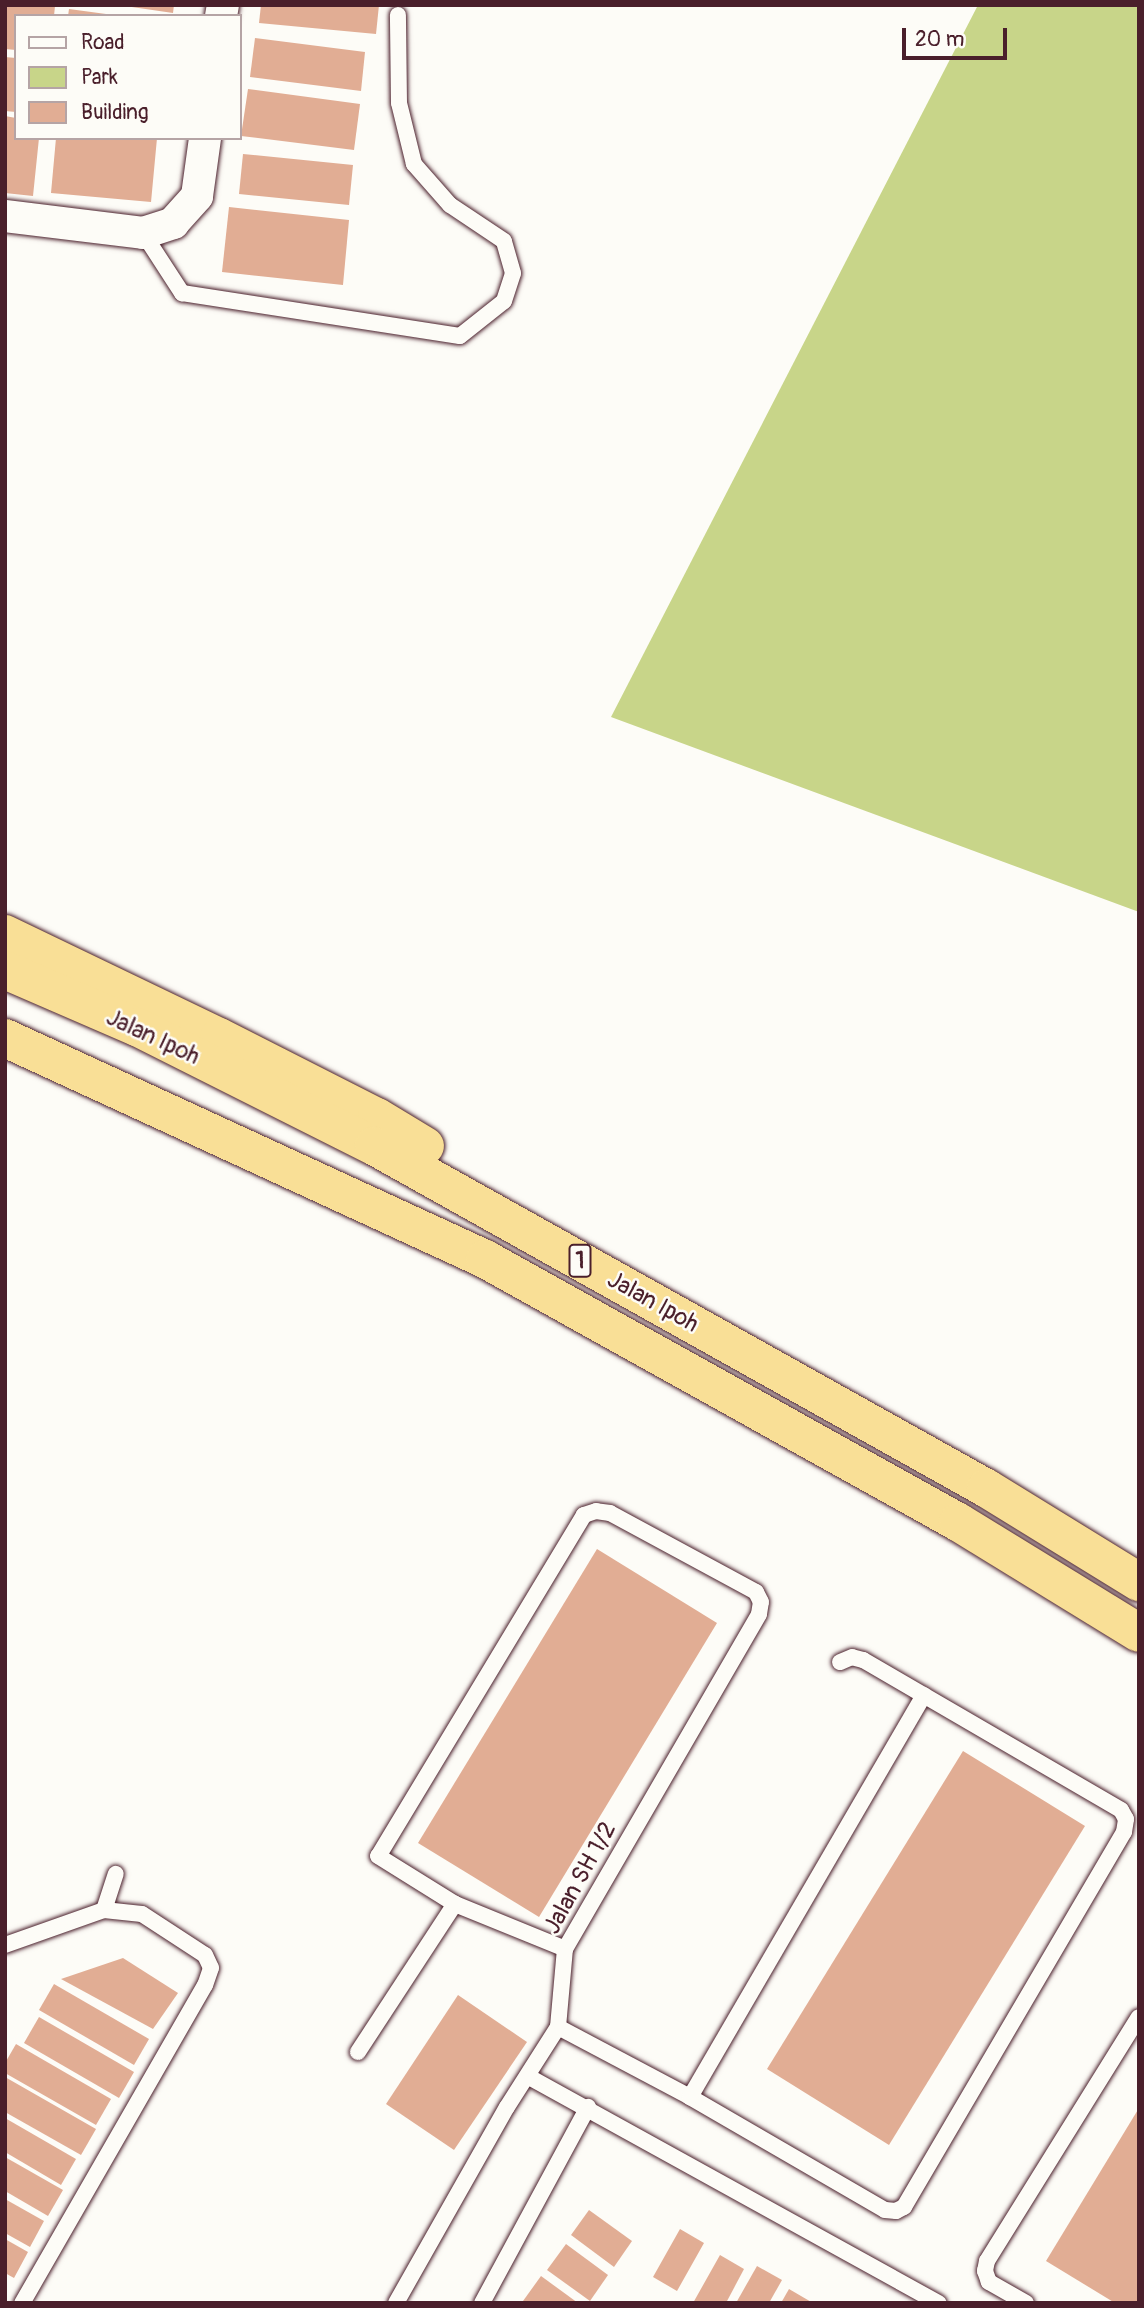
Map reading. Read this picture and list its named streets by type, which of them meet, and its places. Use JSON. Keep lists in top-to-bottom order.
{
  "streets": {
    "highway": ["Jalan Ipoh", "1"],
    "lane": ["Jalan SH 1/2"]
  },
  "legend": ["Road", "Park", "Building"],
  "scale_bar": "20 m"
}
